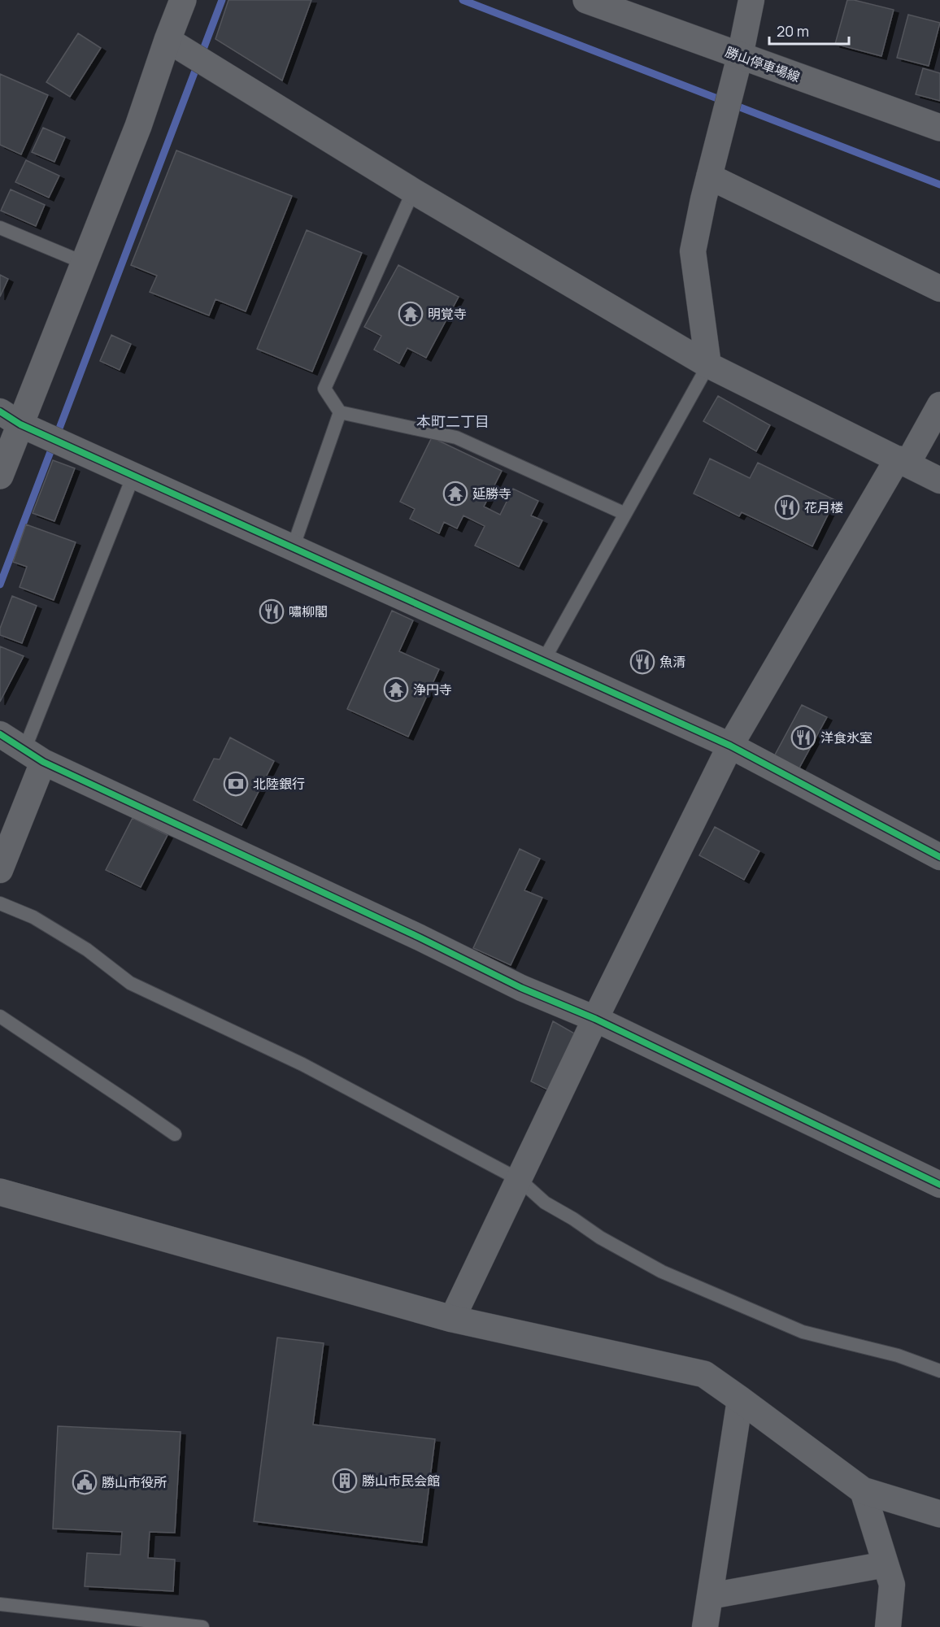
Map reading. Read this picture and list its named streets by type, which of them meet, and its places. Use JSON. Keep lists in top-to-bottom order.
{
  "streets": {
    "street": ["勝山停車場線"]
  },
  "districts": ["本町二丁目"],
  "places": {
    "temple": ["明覚寺", "延勝寺", "浄円寺"],
    "restaurant": [
      "花月楼",
      "嘯柳閣",
      "魚清",
      "洋食氷室"
    ],
    "bank": ["北陸銀行"],
    "building": ["勝山市民会館"],
    "public building": ["勝山市役所"]
  },
  "scale_bar": "20 m"
}
